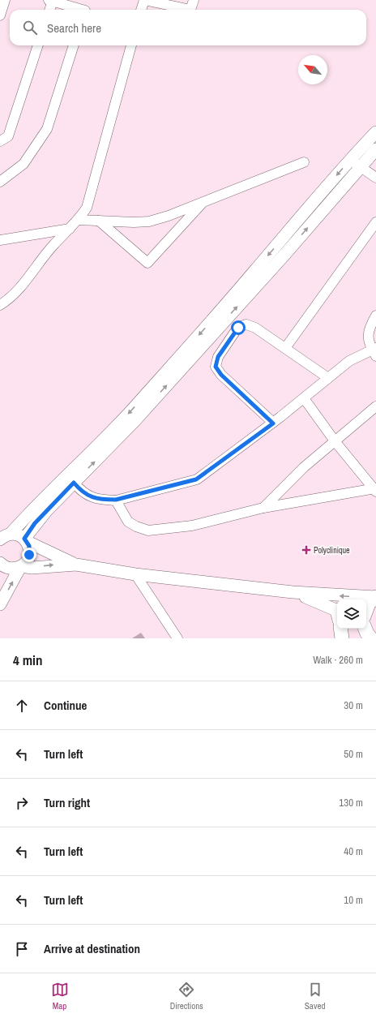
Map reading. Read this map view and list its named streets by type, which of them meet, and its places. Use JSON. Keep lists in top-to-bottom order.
{
  "places": {
    "health": ["Polyclinique"]
  },
  "north": "top left",
  "page": {
    "search": "Search here",
    "heading": ["4 min", "Walk · 260 m"],
    "list": [
      ["Continue", "30 m"],
      ["Turn left", "50 m"],
      ["Turn right", "130 m"],
      ["Turn left", "40 m"],
      ["Turn left", "10 m"],
      "Arrive at destination"
    ],
    "nav": ["Map", "Directions", "Saved"]
  }
}
